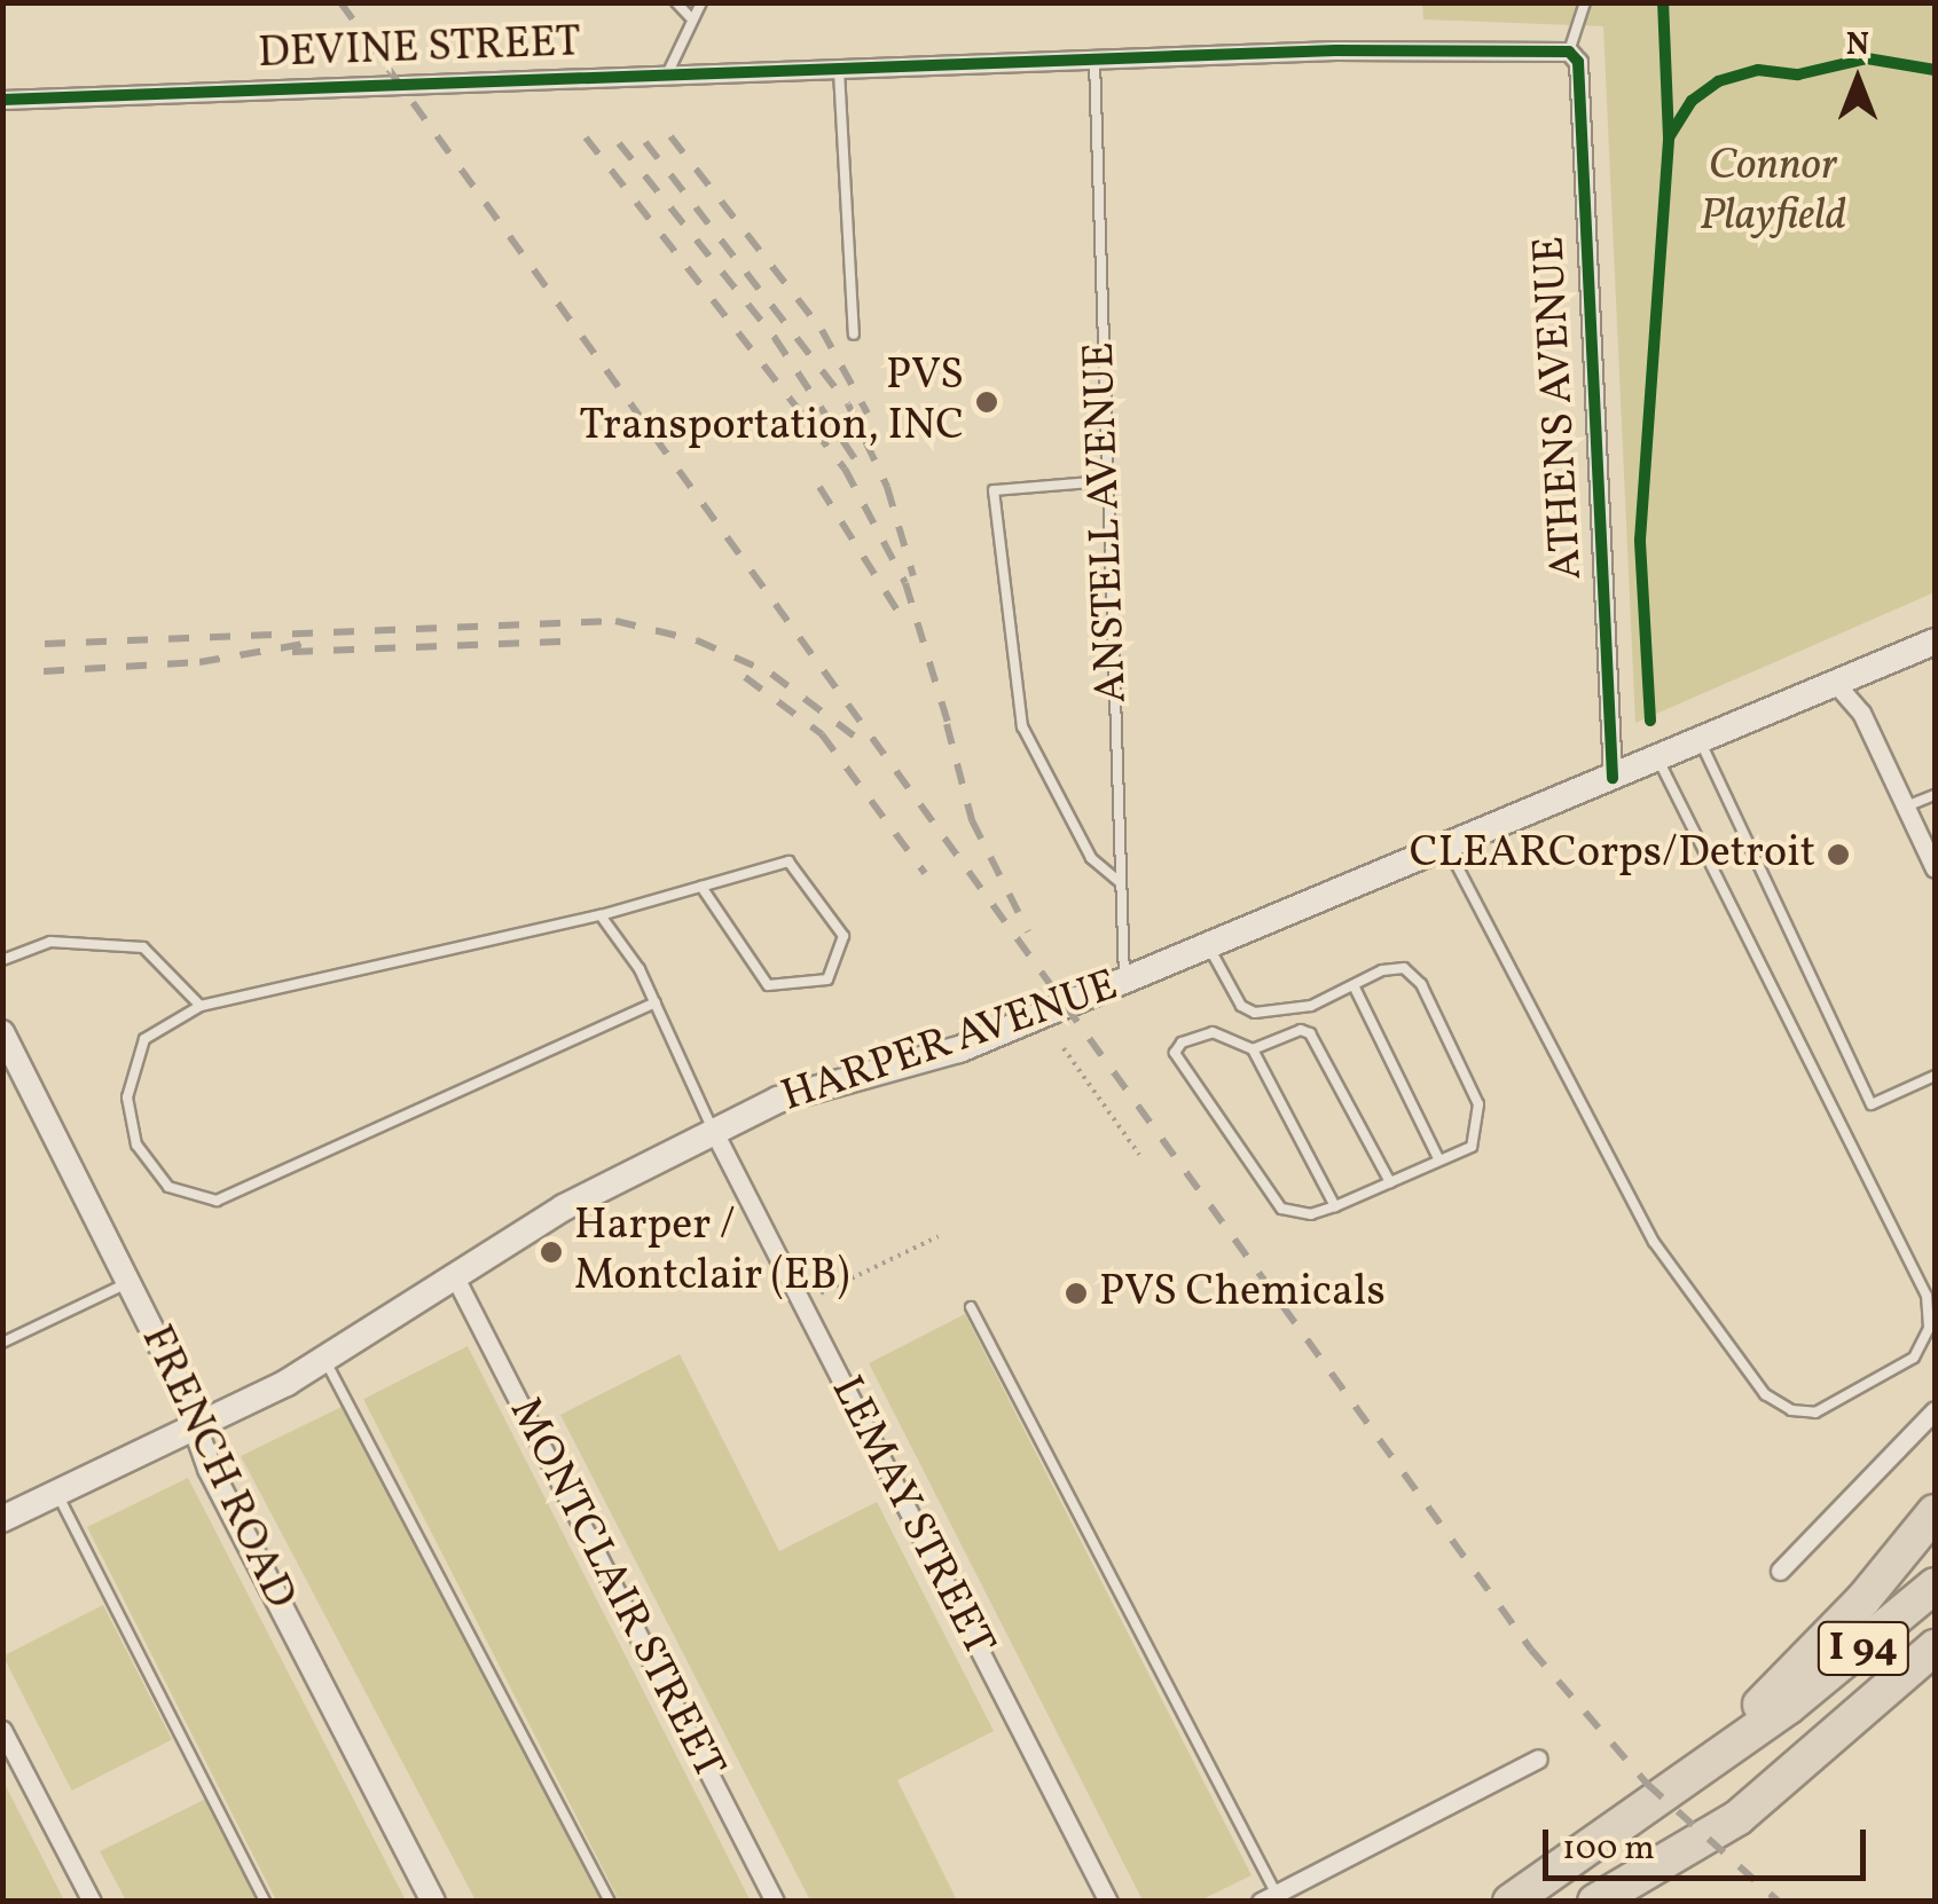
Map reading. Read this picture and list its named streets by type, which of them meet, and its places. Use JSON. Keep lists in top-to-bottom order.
{
  "streets": {
    "highway": ["I 94"],
    "main road": ["HARPER AVENUE"],
    "street": [
      "DEVINE STREET",
      "ATHENS AVENUE",
      "FRENCH ROAD",
      "LEMAY STREET",
      "MONTCLAIR STREET"
    ],
    "lane": ["ANSTELL AVENUE"]
  },
  "crossings": [
    ["DEVINE STREET", "ATHENS AVENUE"],
    ["DEVINE STREET", "ANSTELL AVENUE"],
    ["ATHENS AVENUE", "HARPER AVENUE"],
    ["ANSTELL AVENUE", "HARPER AVENUE"],
    ["HARPER AVENUE", "FRENCH ROAD"],
    ["HARPER AVENUE", "LEMAY STREET"],
    ["HARPER AVENUE", "MONTCLAIR STREET"]
  ],
  "parks": ["Connor Playfield"],
  "places": [
    "PVS Transportation, INC",
    "CLEARCorps/Detroit",
    "Harper / Montclair (EB)",
    "PVS Chemicals"
  ],
  "scale_bar": "100 m",
  "north": "top"
}
